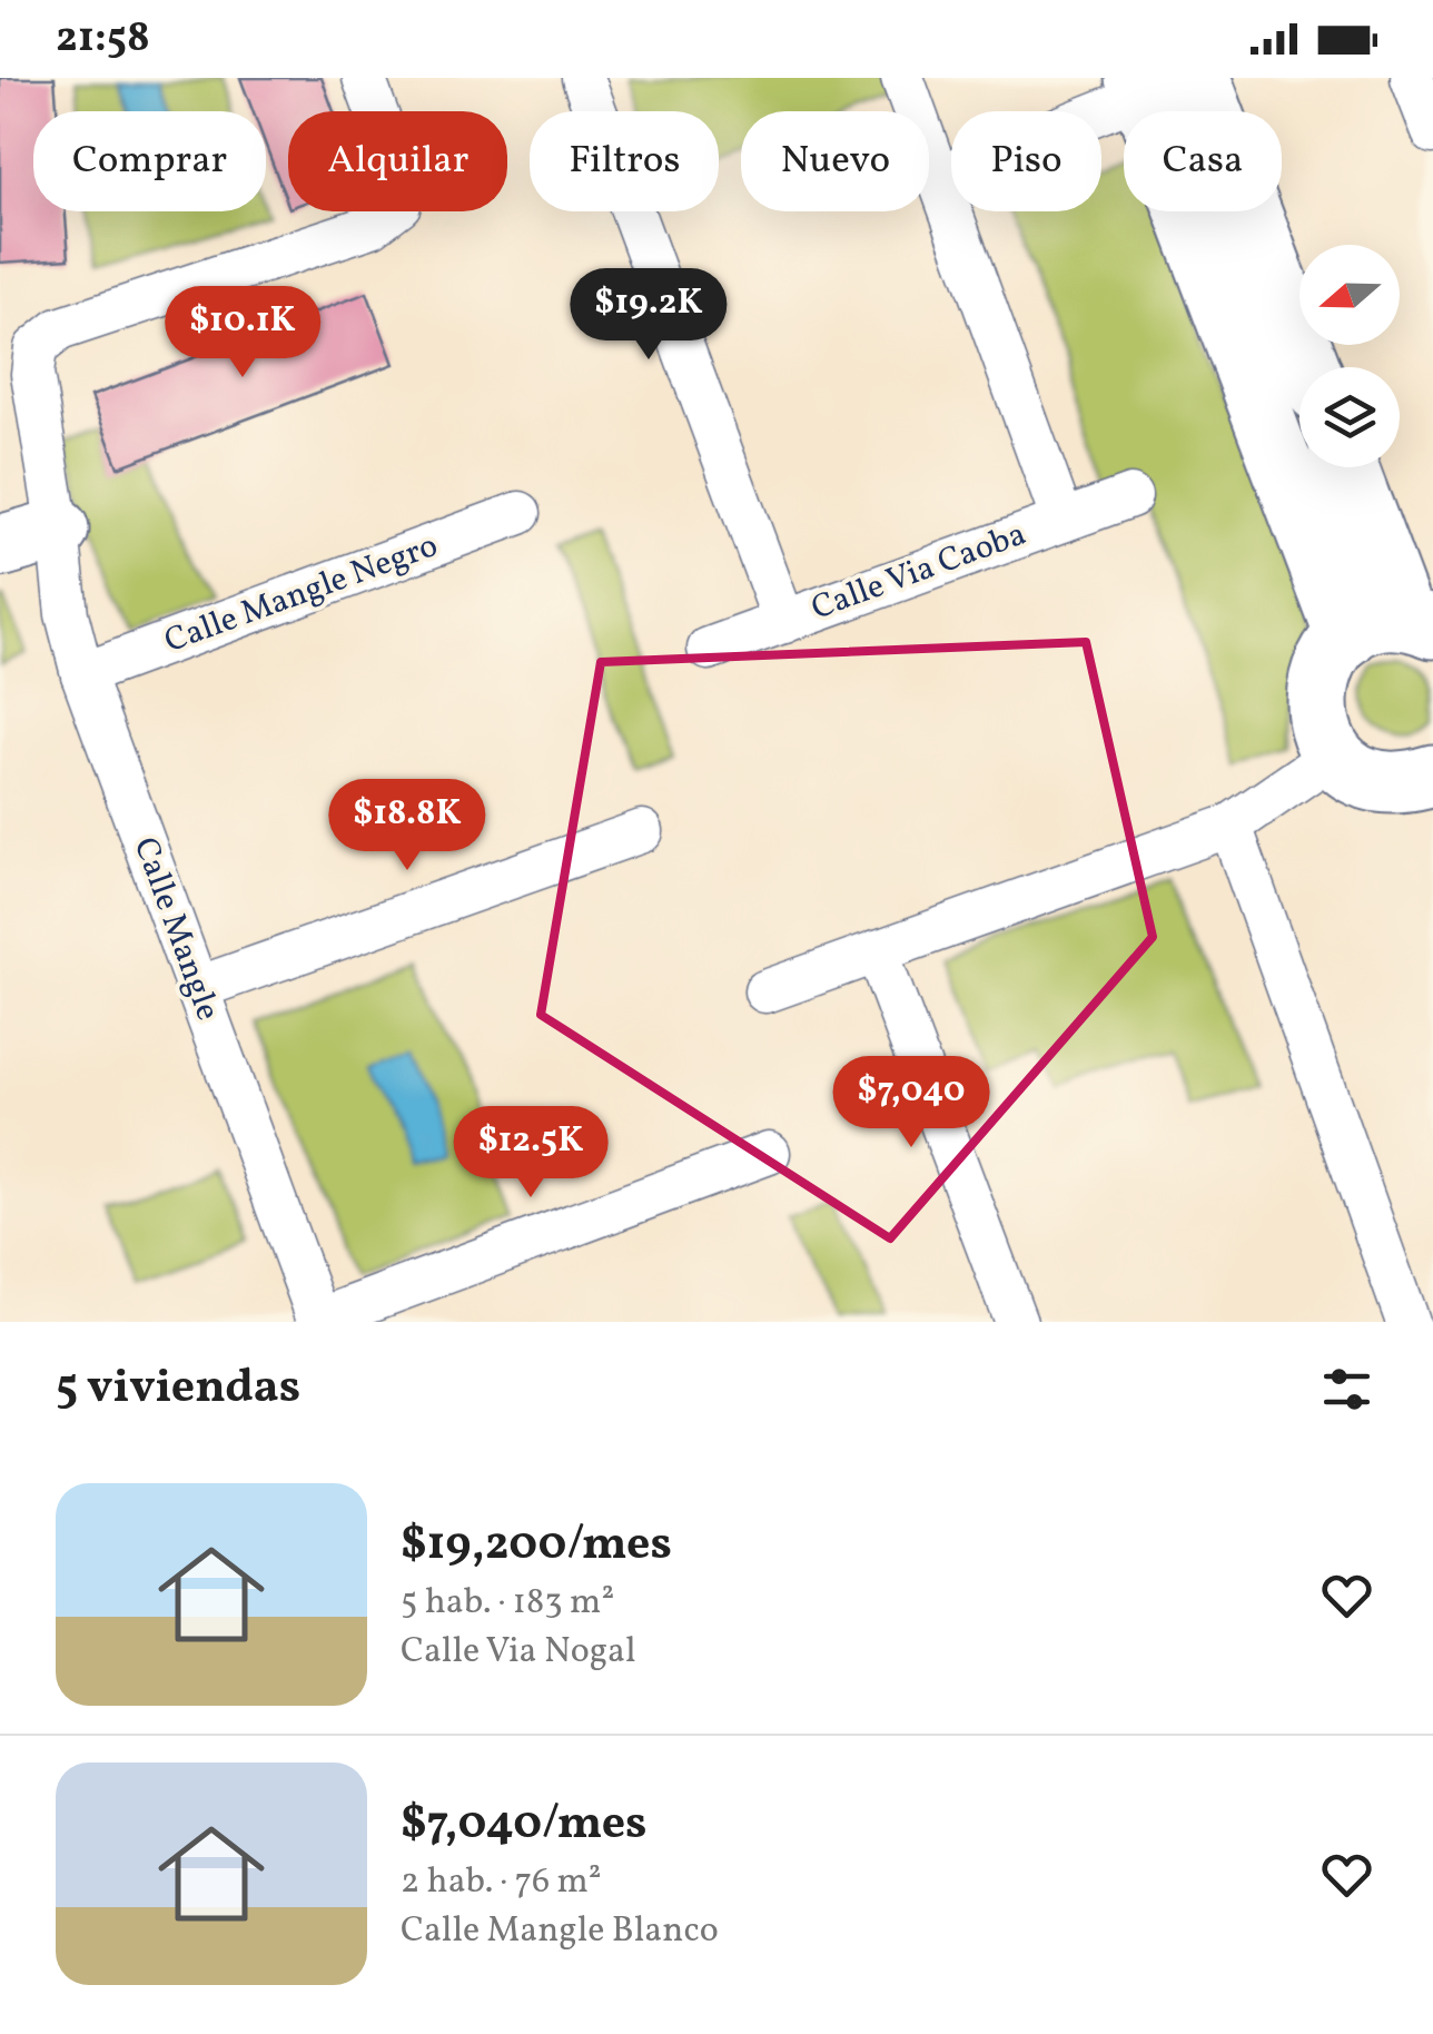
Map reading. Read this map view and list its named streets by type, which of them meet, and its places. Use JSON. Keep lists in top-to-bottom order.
{
  "streets": {
    "street": ["Calle Via Caoba", "Calle Mangle Negro", "Calle Mangle"]
  },
  "crossings": [
    ["Calle Mangle Negro", "Calle Mangle"]
  ],
  "north": "left",
  "page": {
    "status": "21:58",
    "chip": [
      "Comprar",
      "Alquilar",
      "Filtros",
      "Nuevo",
      "Piso",
      "Casa"
    ],
    "price": [
      "$19.2K",
      "$10.1K",
      "$18.8K",
      "$7,040",
      "$12.5K"
    ],
    "heading": "5 viviendas",
    "list": [
      {
        "name": "$19,200/mes",
        "note": "5 hab. · 183 m² · Calle Via Nogal"
      },
      {
        "name": "$7,040/mes",
        "note": "2 hab. · 76 m² · Calle Mangle Blanco"
      }
    ]
  }
}
